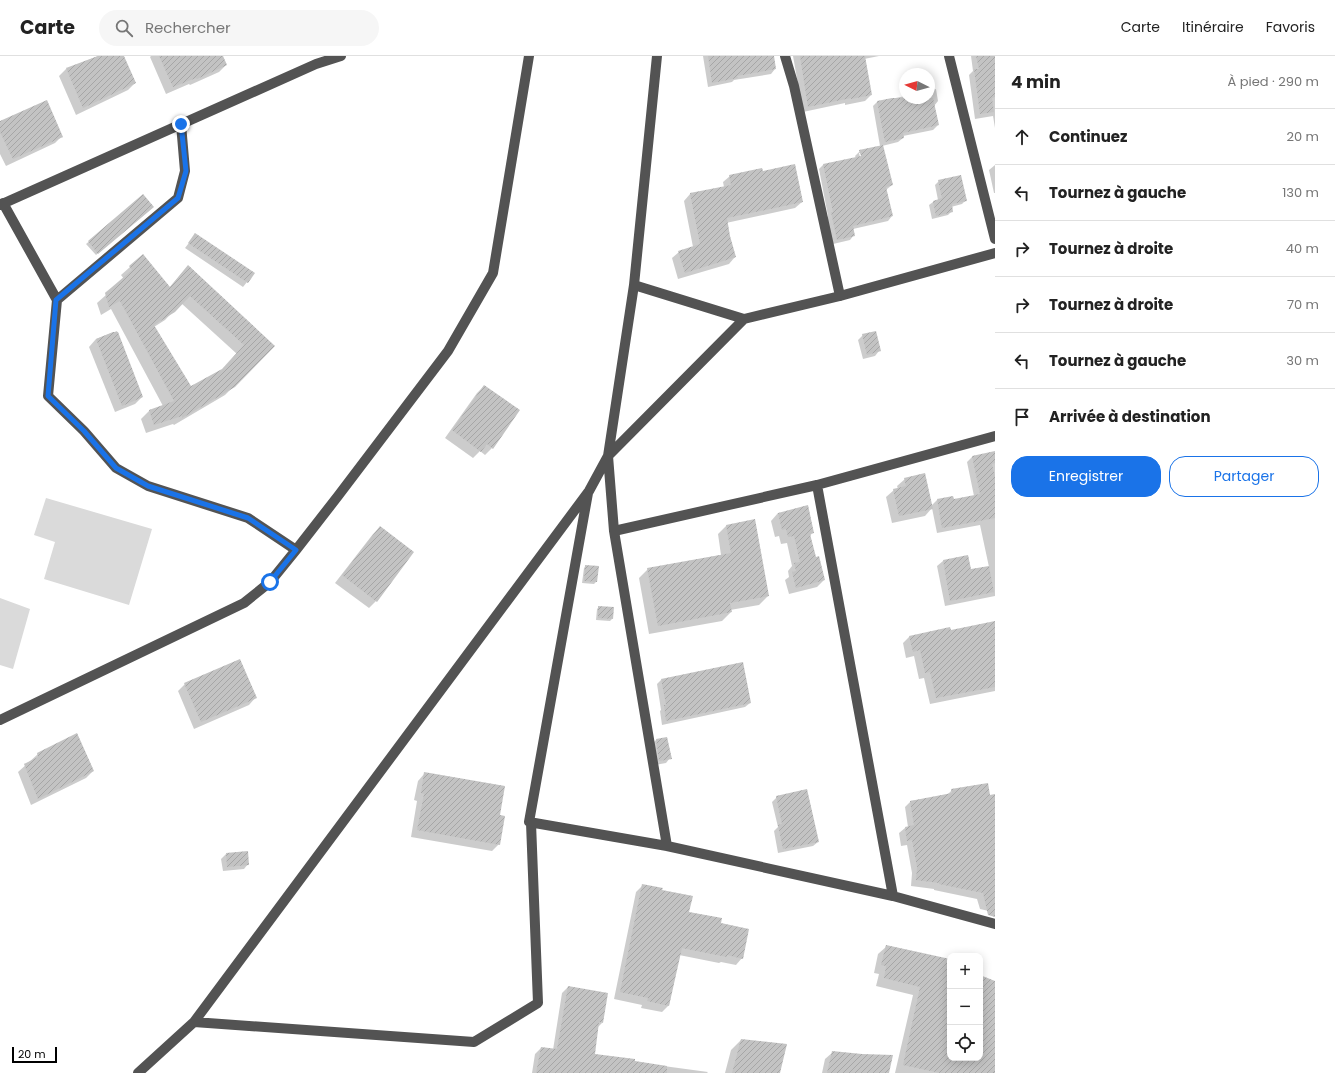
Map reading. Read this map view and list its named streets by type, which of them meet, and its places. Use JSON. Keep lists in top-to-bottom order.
{
  "scale_bar": "20 m",
  "north": "left",
  "page": {
    "header": "Carte",
    "search": "Rechercher",
    "nav": ["Carte", "Itinéraire", "Favoris"],
    "heading": ["4 min", "À pied · 290 m"],
    "list": [
      ["Continuez", "20 m"],
      ["Tournez à gauche", "130 m"],
      ["Tournez à droite", "40 m"],
      ["Tournez à droite", "70 m"],
      ["Tournez à gauche", "30 m"],
      "Arrivée à destination"
    ],
    "buttons": ["Enregistrer", "Partager"],
    "map_buttons": ["+", "−"],
    "scale": "20 m"
  }
}
